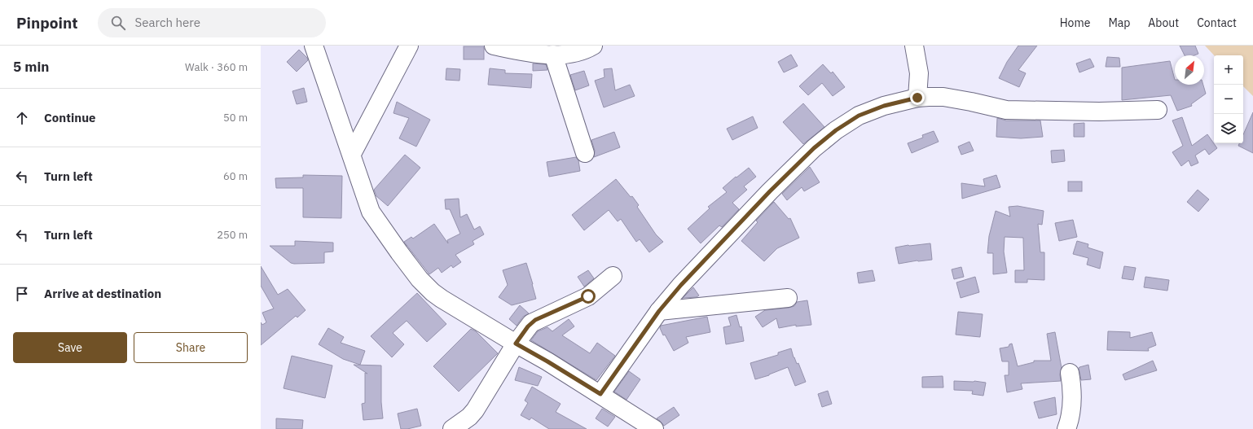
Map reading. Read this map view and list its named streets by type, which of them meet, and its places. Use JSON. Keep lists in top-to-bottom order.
{
  "north": "top right",
  "page": {
    "header": "Pinpoint",
    "search": "Search here",
    "nav": [
      "Home",
      "Map",
      "About",
      "Contact"
    ],
    "heading": ["5 min", "Walk · 360 m"],
    "map_buttons": ["+", "−"],
    "list": [
      ["Continue", "50 m"],
      ["Turn left", "60 m"],
      ["Turn left", "250 m"],
      "Arrive at destination"
    ],
    "buttons": ["Save", "Share"]
  }
}
